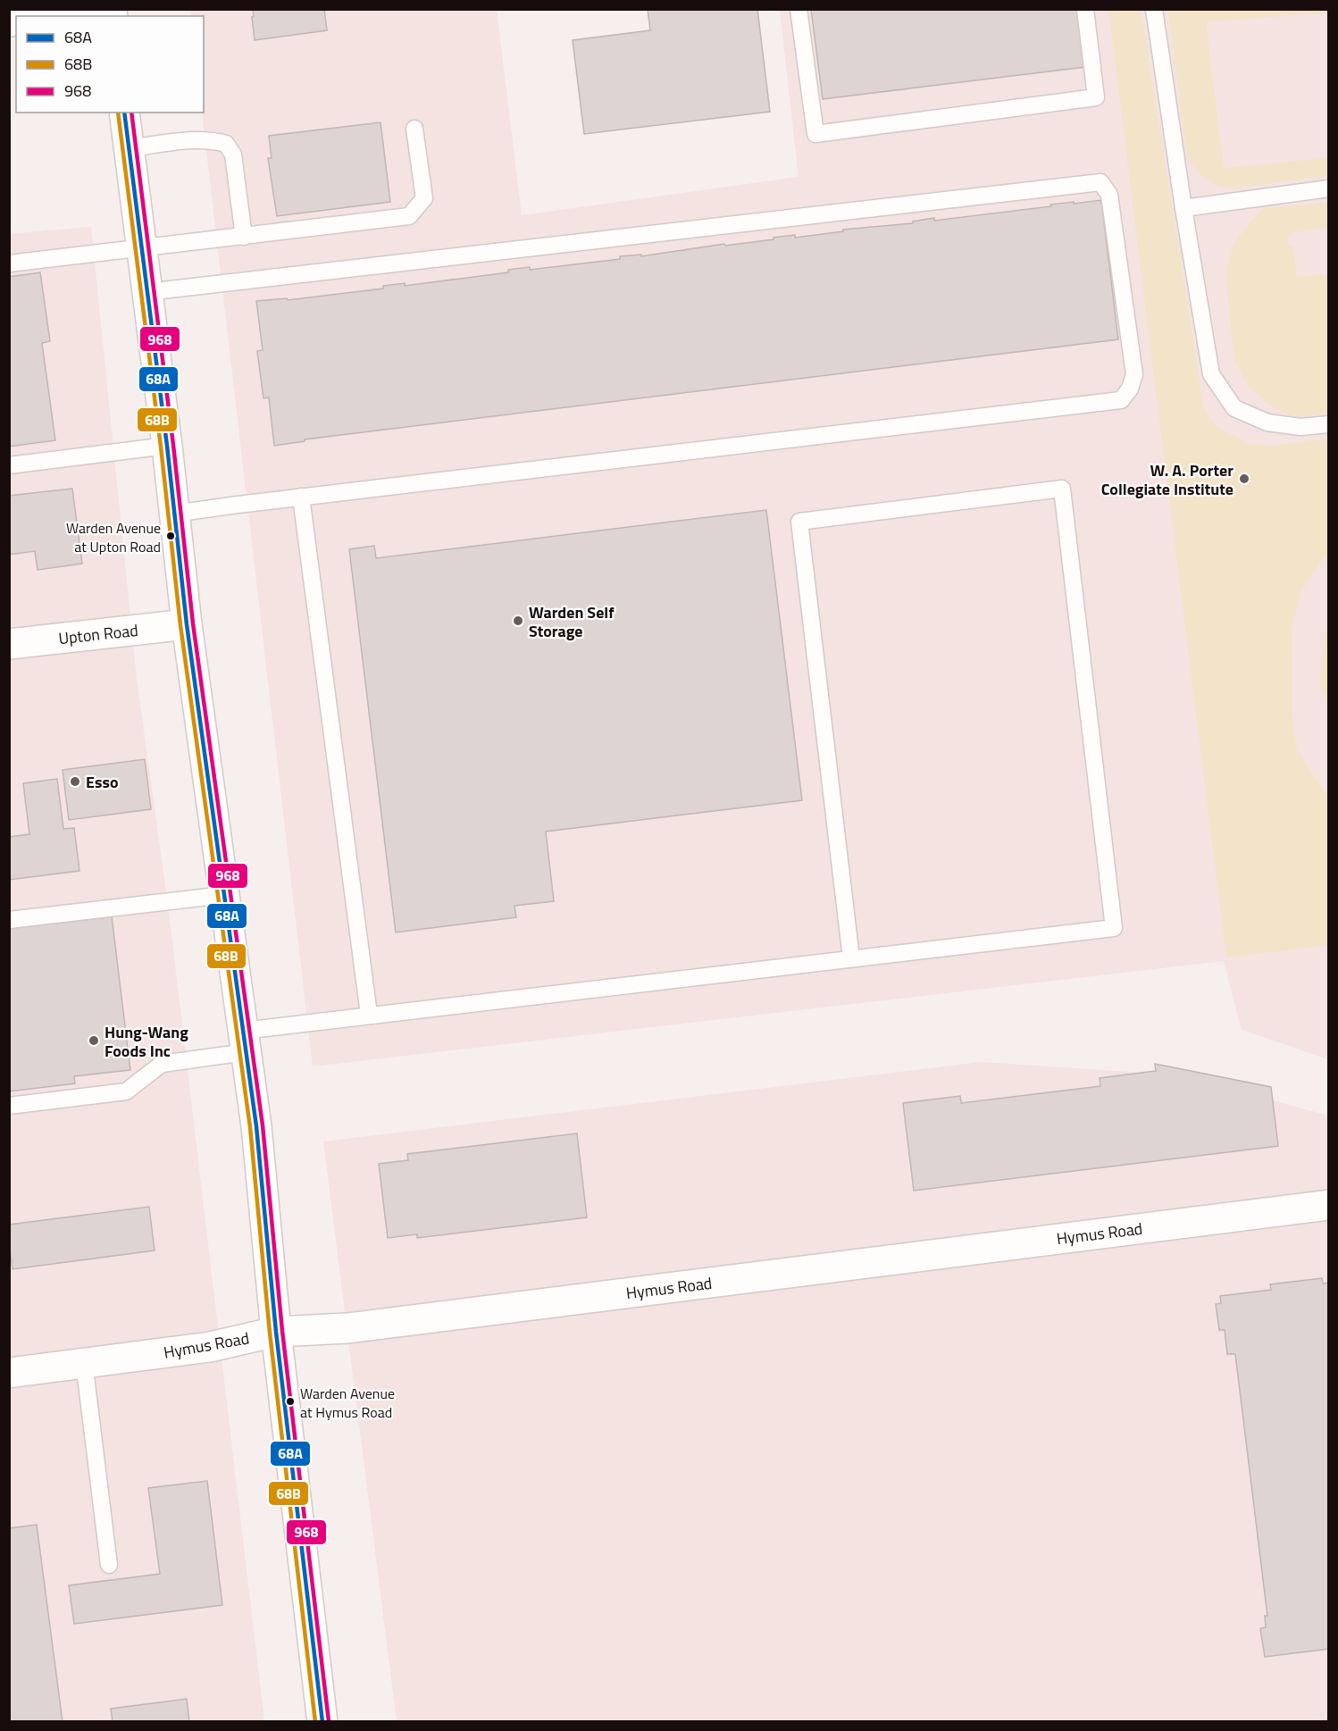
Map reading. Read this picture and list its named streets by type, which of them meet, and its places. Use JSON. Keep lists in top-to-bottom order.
{
  "streets": {
    "main road": ["Upton Road", "Hymus Road"]
  },
  "places": [
    "W. A. Porter Collegiate Institute",
    "Warden Avenue at Upton Road",
    "Warden Self Storage",
    "Esso",
    "Hung-Wang Foods Inc",
    "Warden Avenue at Hymus Road"
  ],
  "lines": ["transit line 68A", "transit line 68B", "transit line 968"],
  "legend": ["68A", "68B", "968"]
}
